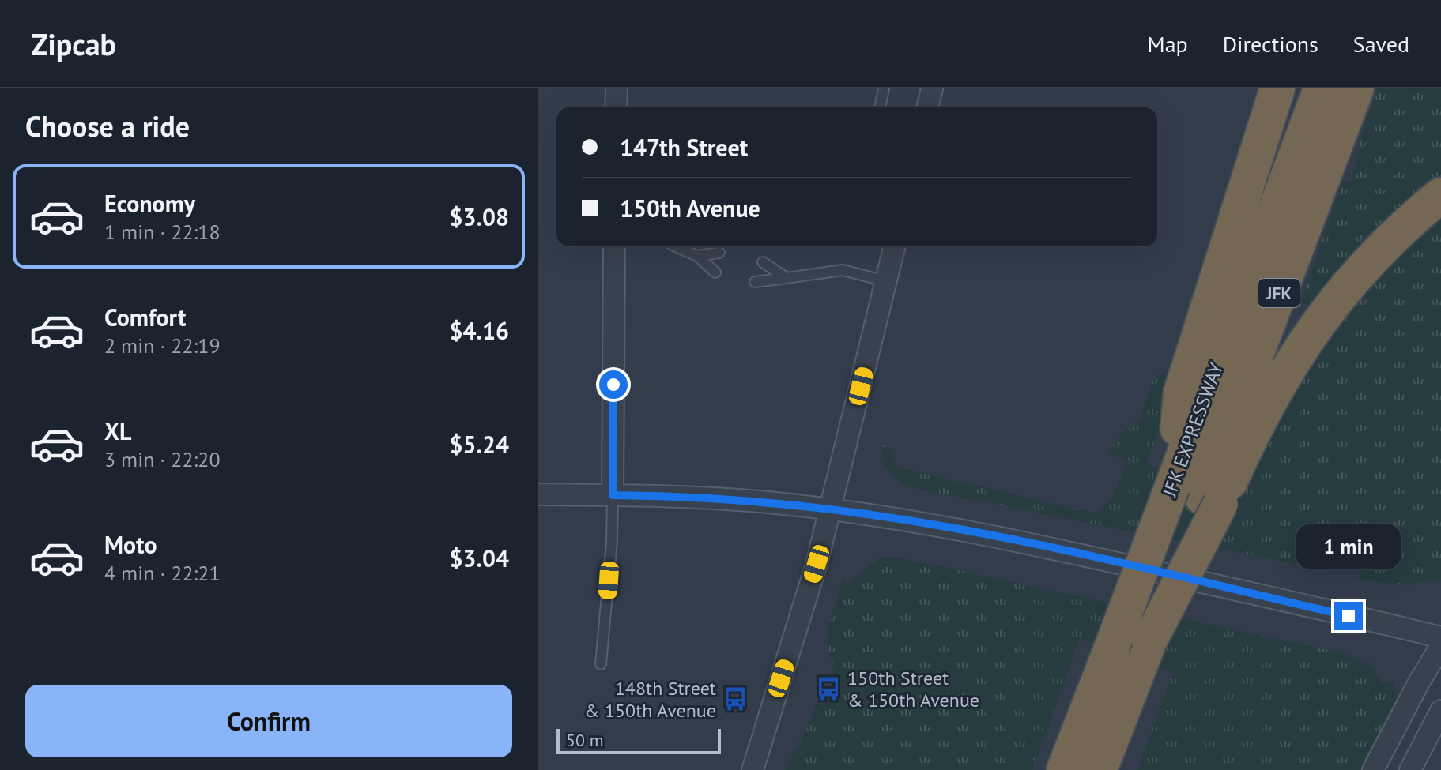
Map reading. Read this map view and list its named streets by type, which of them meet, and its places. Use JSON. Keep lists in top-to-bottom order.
{
  "streets": {
    "highway": ["JFK", "JFK EXPRESSWAY"]
  },
  "places": {
    "bus stop": ["150th Street & 150th Avenue", "148th Street & 150th Avenue"]
  },
  "scale_bar": "50 m",
  "page": {
    "header": "Zipcab",
    "nav": ["Map", "Directions", "Saved"],
    "heading": "Choose a ride",
    "banner": ["147th Street", "150th Avenue"],
    "list": [
      {
        "name": "Economy",
        "note": "1 min · 22:18",
        "value": "$3.08"
      },
      {
        "name": "Comfort",
        "note": "2 min · 22:19",
        "value": "$4.16"
      },
      {
        "name": "XL",
        "note": "3 min · 22:20",
        "value": "$5.24"
      },
      {
        "name": "Moto",
        "note": "4 min · 22:21",
        "value": "$3.04"
      }
    ],
    "bubble": "1 min",
    "buttons": "Confirm",
    "scale": "50 m"
  }
}
